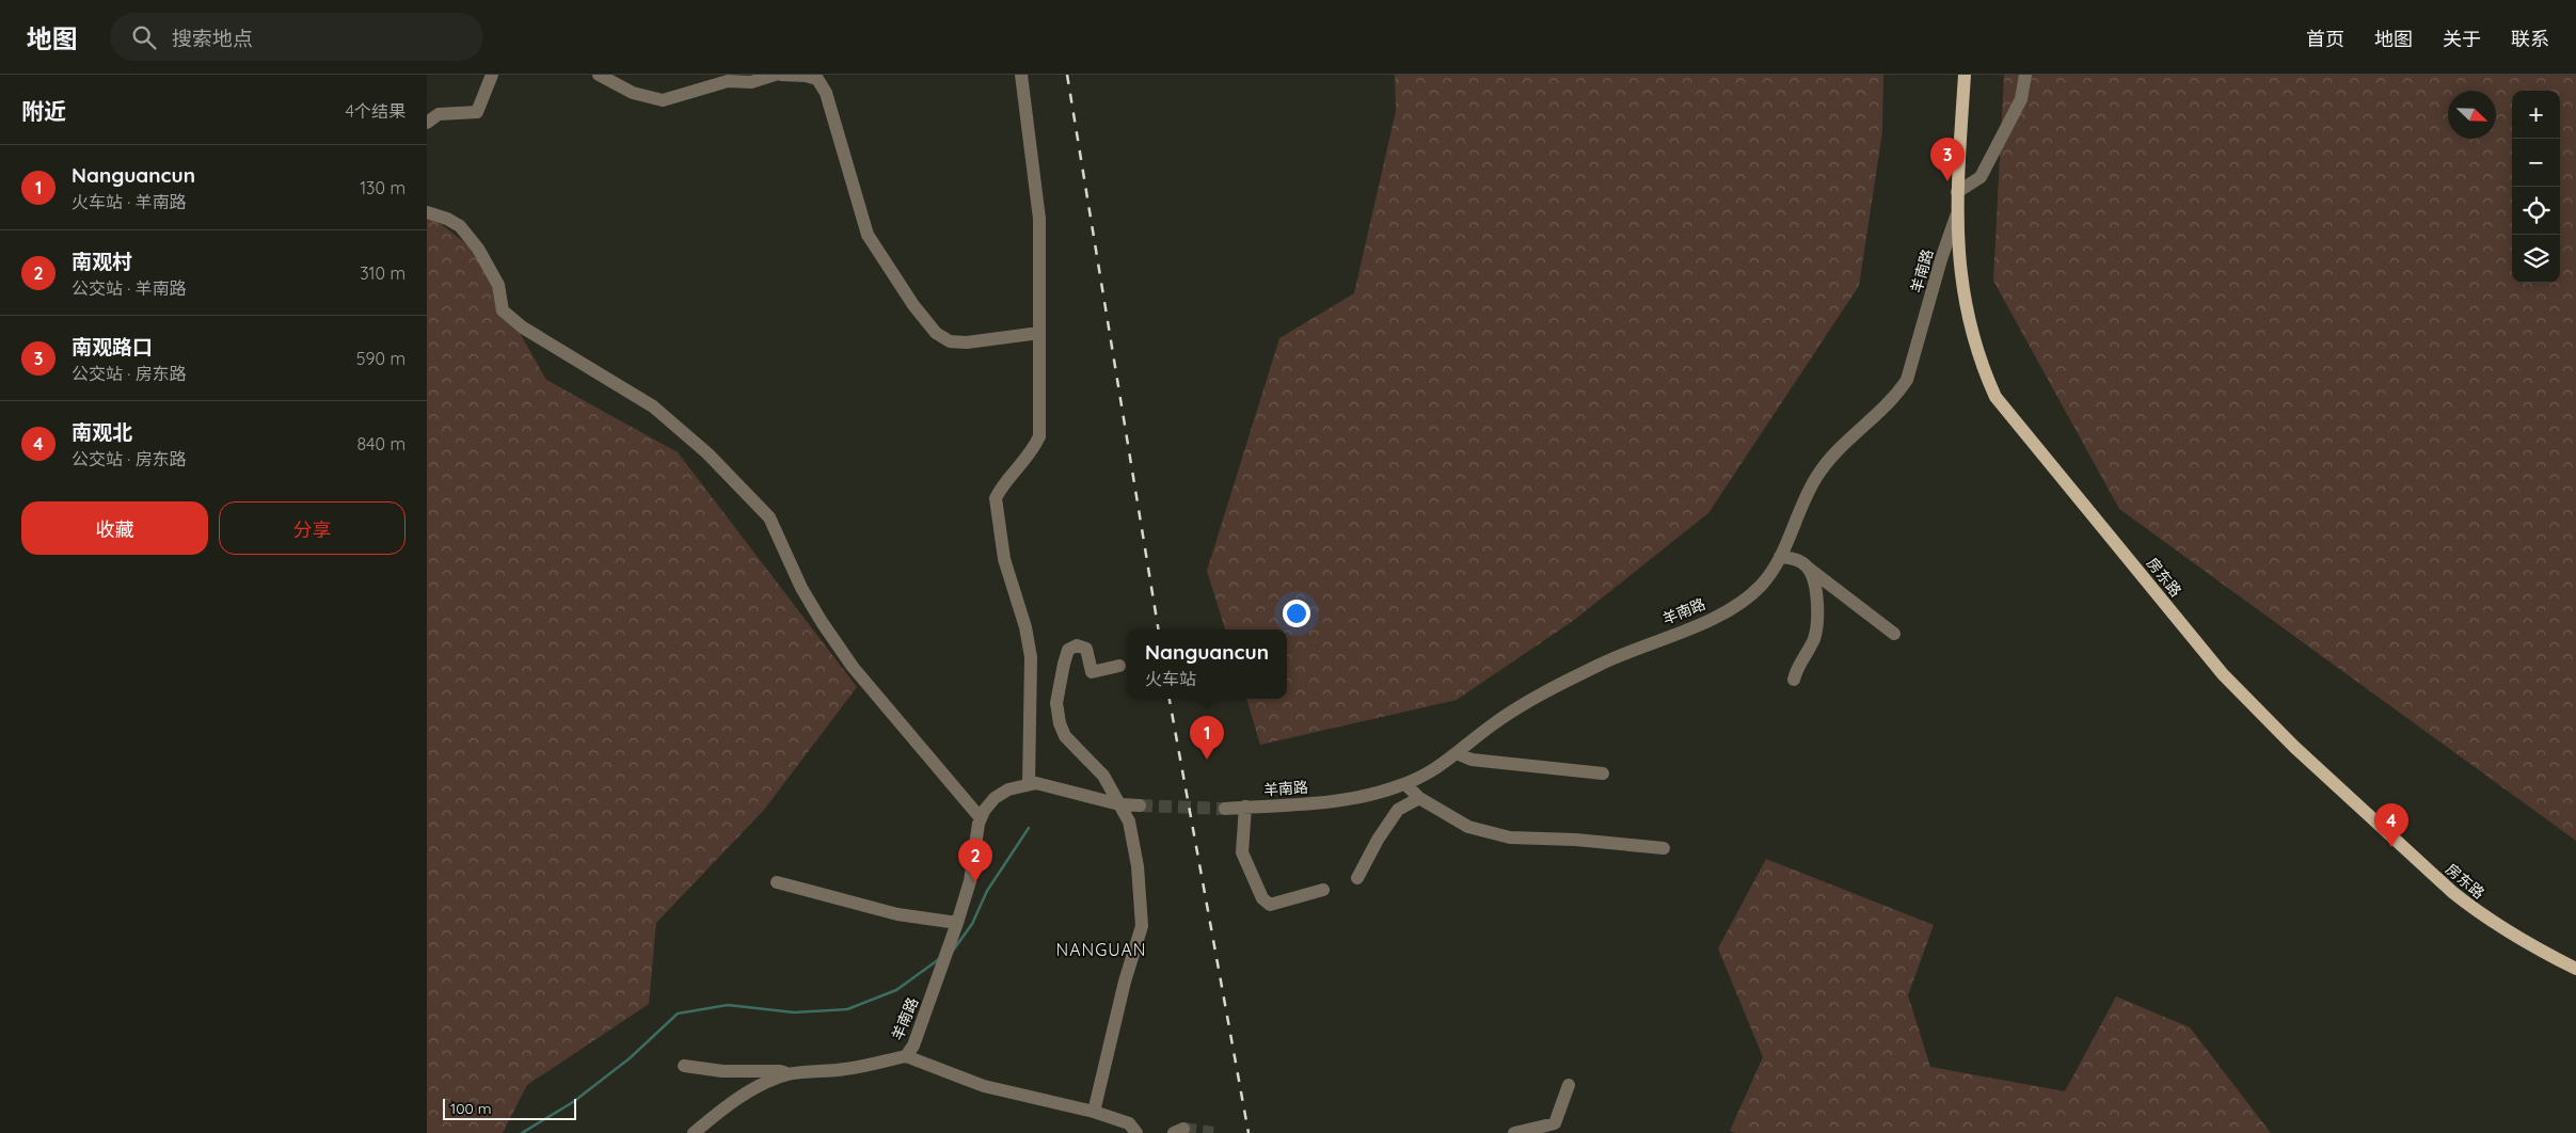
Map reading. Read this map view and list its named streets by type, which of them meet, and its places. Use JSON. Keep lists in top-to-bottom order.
{
  "streets": {
    "main road": ["房东路"],
    "street": ["羊南路"]
  },
  "crossings": [
    ["羊南路", "房东路"]
  ],
  "districts": ["NANGUAN"],
  "scale_bar": "100 m",
  "north": "bottom right",
  "page": {
    "header": "地图",
    "search": "搜索地点",
    "nav": [
      "首页",
      "地图",
      "关于",
      "联系"
    ],
    "heading": ["附近", "4个结果"],
    "map_buttons": ["+", "−"],
    "pins": [
      "3",
      "1",
      "4",
      "2"
    ],
    "list": [
      {
        "mark": "1",
        "name": "Nanguancun",
        "note": "火车站 · 羊南路",
        "value": "130 m"
      },
      {
        "mark": "2",
        "name": "南观村",
        "note": "公交站 · 羊南路",
        "value": "310 m"
      },
      {
        "mark": "3",
        "name": "南观路口",
        "note": "公交站 · 房东路",
        "value": "590 m"
      },
      {
        "mark": "4",
        "name": "南观北",
        "note": "公交站 · 房东路",
        "value": "840 m"
      }
    ],
    "buttons": ["收藏", "分享"],
    "popup": ["Nanguancun", "火车站"],
    "scale": "100 m"
  }
}
